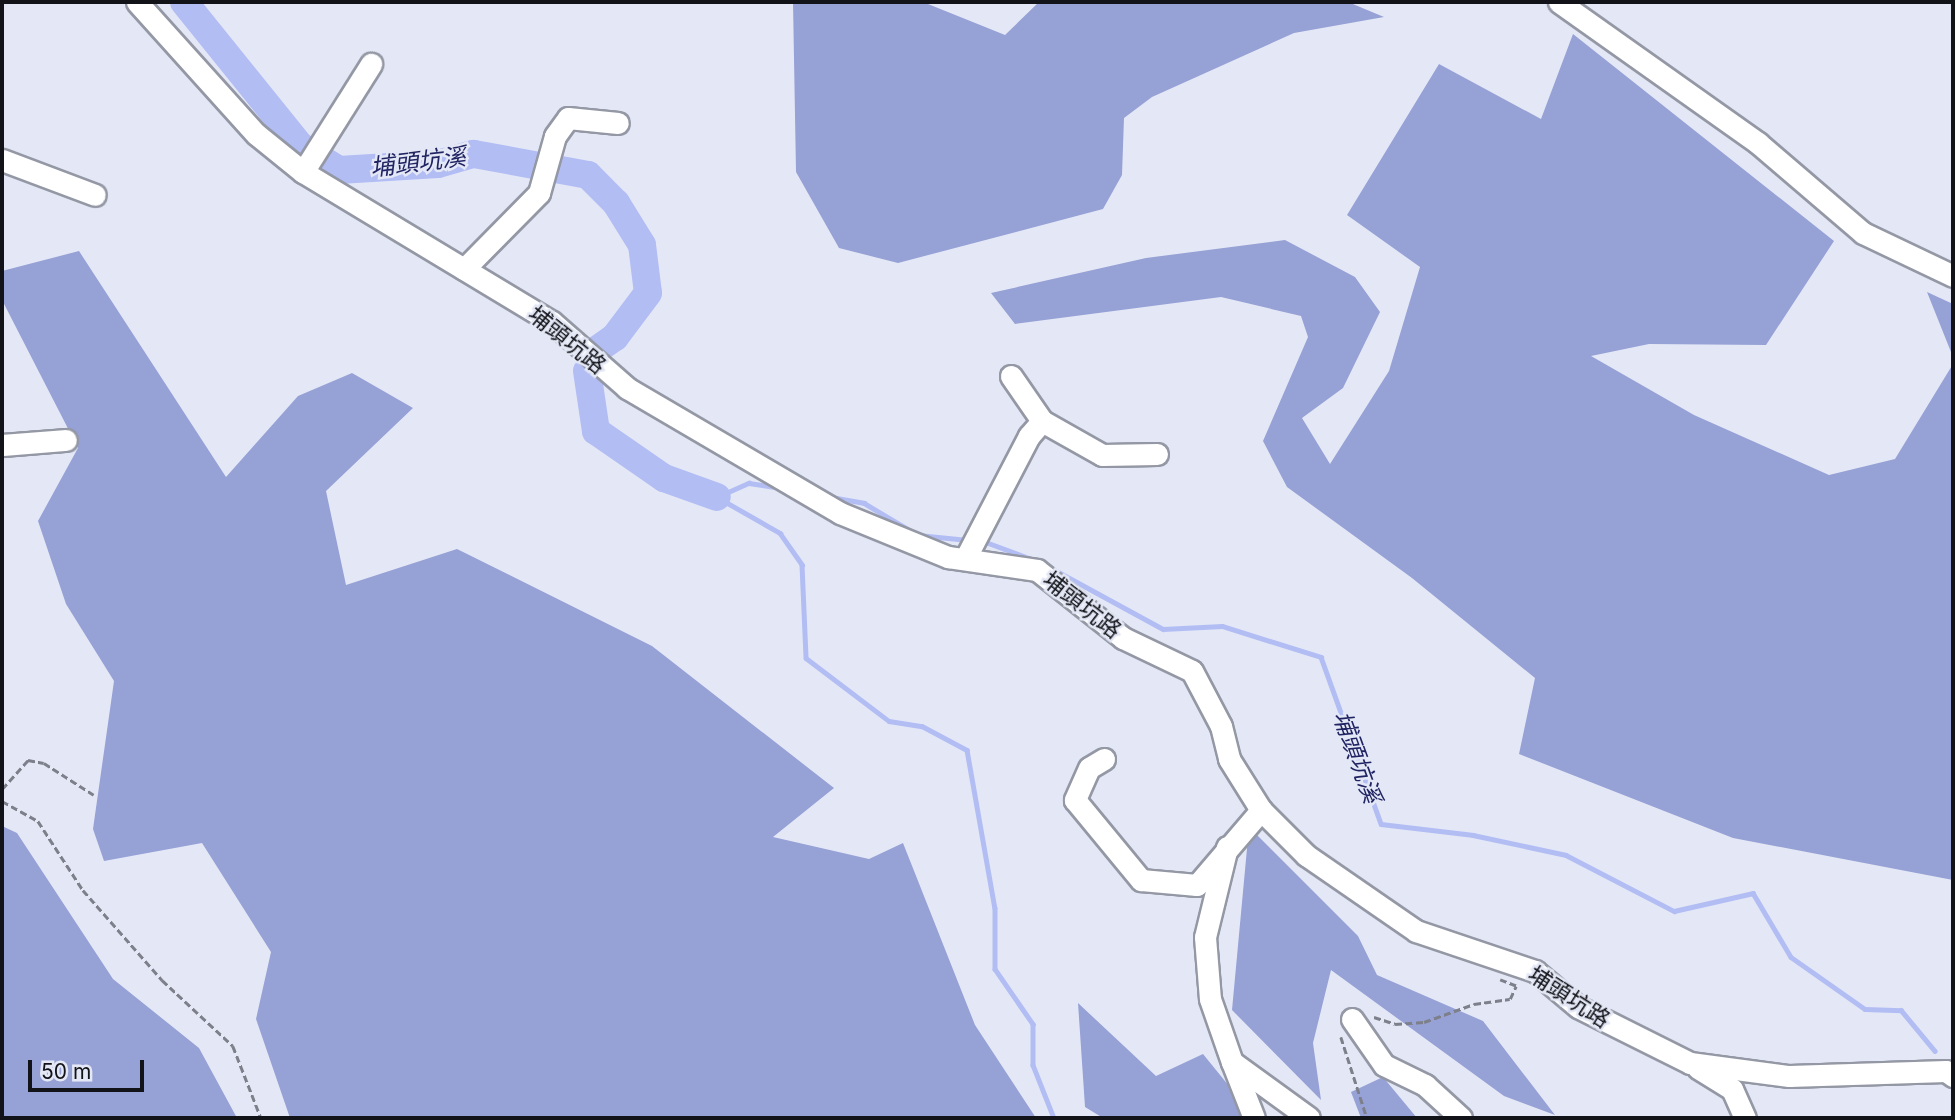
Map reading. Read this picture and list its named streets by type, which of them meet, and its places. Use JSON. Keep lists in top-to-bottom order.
{
  "streets": {
    "street": ["埔頭坑路"]
  },
  "water": ["埔頭坑溪"],
  "scale_bar": "50 m"
}
